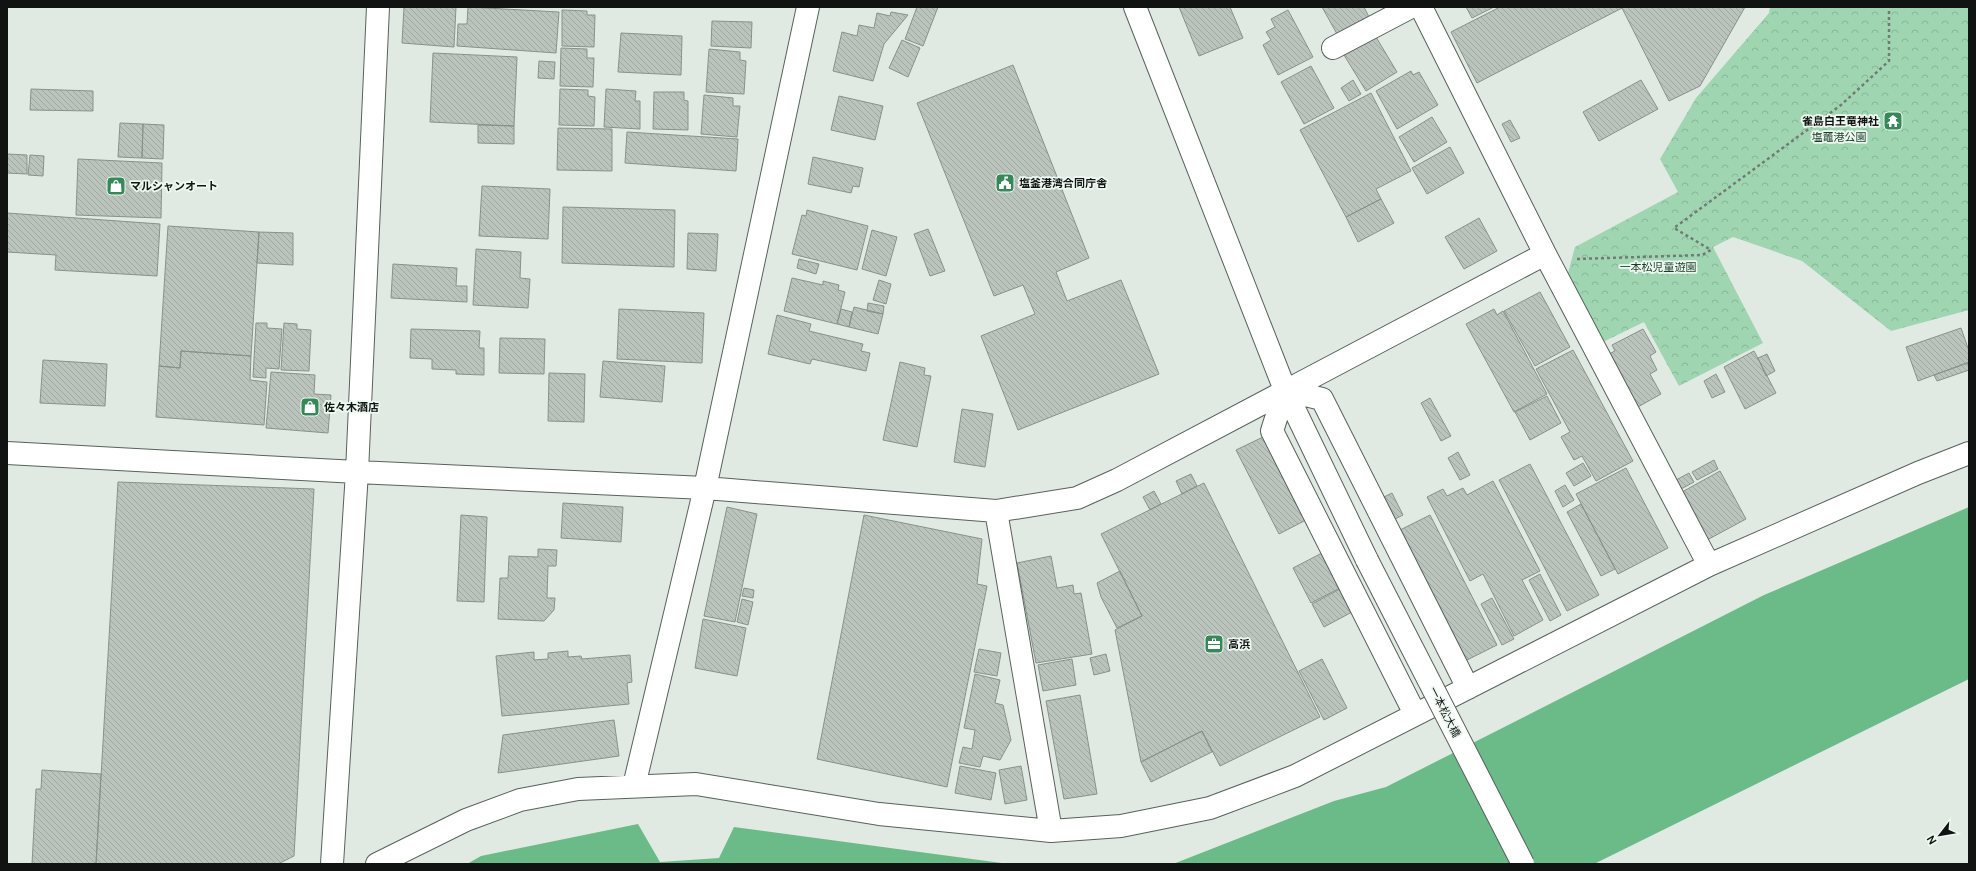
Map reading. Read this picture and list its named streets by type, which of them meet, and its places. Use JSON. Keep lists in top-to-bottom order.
{
  "streets": {
    "street": ["一本松大橋"]
  },
  "parks": ["塩竈港公園", "一本松児童遊園"],
  "places": {
    "temple": ["雀島白王竜神社"],
    "public building": ["塩釜港湾合同庁舎"],
    "shop": ["マルシャンオート", "佐々木酒店"],
    "office": ["高浜"]
  },
  "north": "bottom left"
}
